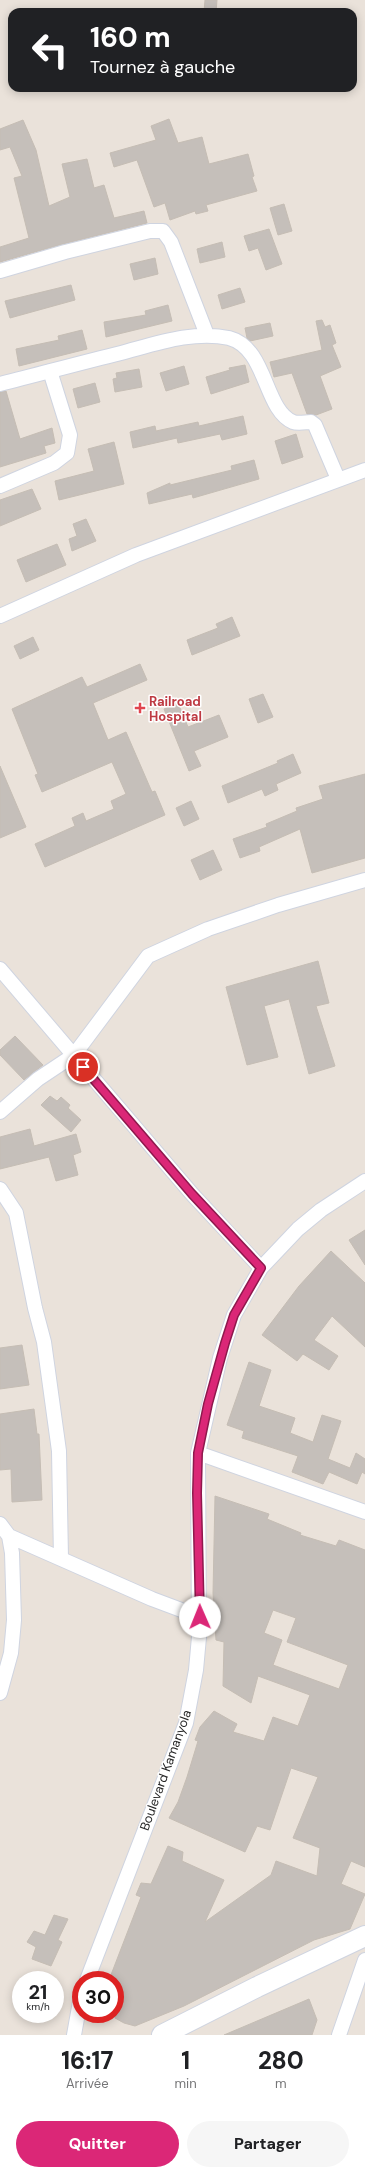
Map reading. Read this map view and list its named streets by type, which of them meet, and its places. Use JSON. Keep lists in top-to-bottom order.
{
  "streets": {
    "street": ["Boulevard Kamanyola"]
  },
  "places": {
    "health": ["Railroad Hospital"]
  },
  "page": {
    "turn": ["160 m", "Tournez à gauche"],
    "speed": "21 km/h",
    "limit": "30",
    "eta": [
      "16:17",
      "Arrivée",
      "1",
      "min",
      "280",
      "m"
    ],
    "buttons": ["Quitter", "Partager"]
  }
}
